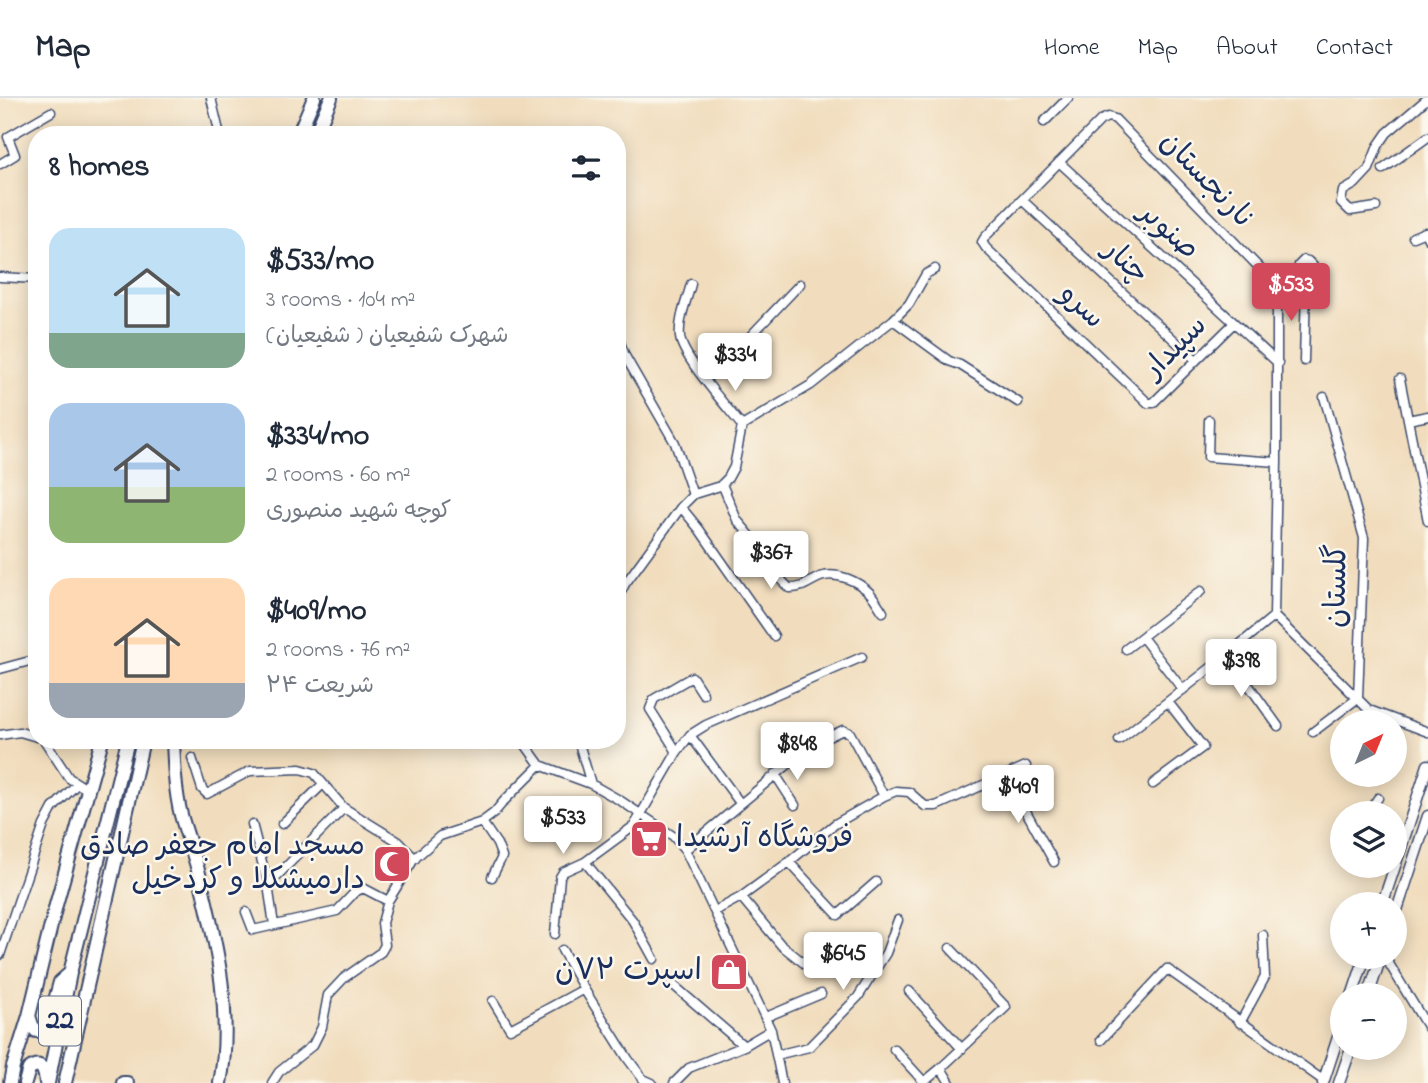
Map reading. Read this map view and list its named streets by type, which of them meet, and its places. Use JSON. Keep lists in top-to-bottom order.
{
  "streets": {
    "highway": ["22"],
    "street": [
      "نارنجستان",
      "صنوبر",
      "چنار",
      "سرو",
      "سپیدار",
      "گلستان"
    ]
  },
  "crossings": [
    ["نارنجستان", "صنوبر"],
    ["نارنجستان", "چنار"],
    ["نارنجستان", "سرو"],
    ["صنوبر", "سپیدار"],
    ["چنار", "سپیدار"],
    ["سرو", "سپیدار"]
  ],
  "places": {
    "supermarket": ["فروشگاه آرشیدا"],
    "mosque": ["مسجد امام جعفر صادق دارمیشکلا و کردخیل"],
    "shop": ["اسپرت ۷۲ن"]
  },
  "north": "top right",
  "page": {
    "header": "Map",
    "nav": [
      "Home",
      "Map",
      "About",
      "Contact"
    ],
    "heading": "8 homes",
    "list": [
      {
        "name": "$533/mo",
        "note": "3 rooms · 104 m² · شهرک شفیعیان ( شفیعیان)"
      },
      {
        "name": "$334/mo",
        "note": "2 rooms · 60 m² · کوچه شهید منصوری"
      },
      {
        "name": "$409/mo",
        "note": "2 rooms · 76 m² · شریعت ۲۴"
      }
    ],
    "price": [
      "$533",
      "$334",
      "$367",
      "$398",
      "$848",
      "$409",
      "$533",
      "$645"
    ],
    "map_buttons": ["+", "−"]
  }
}
